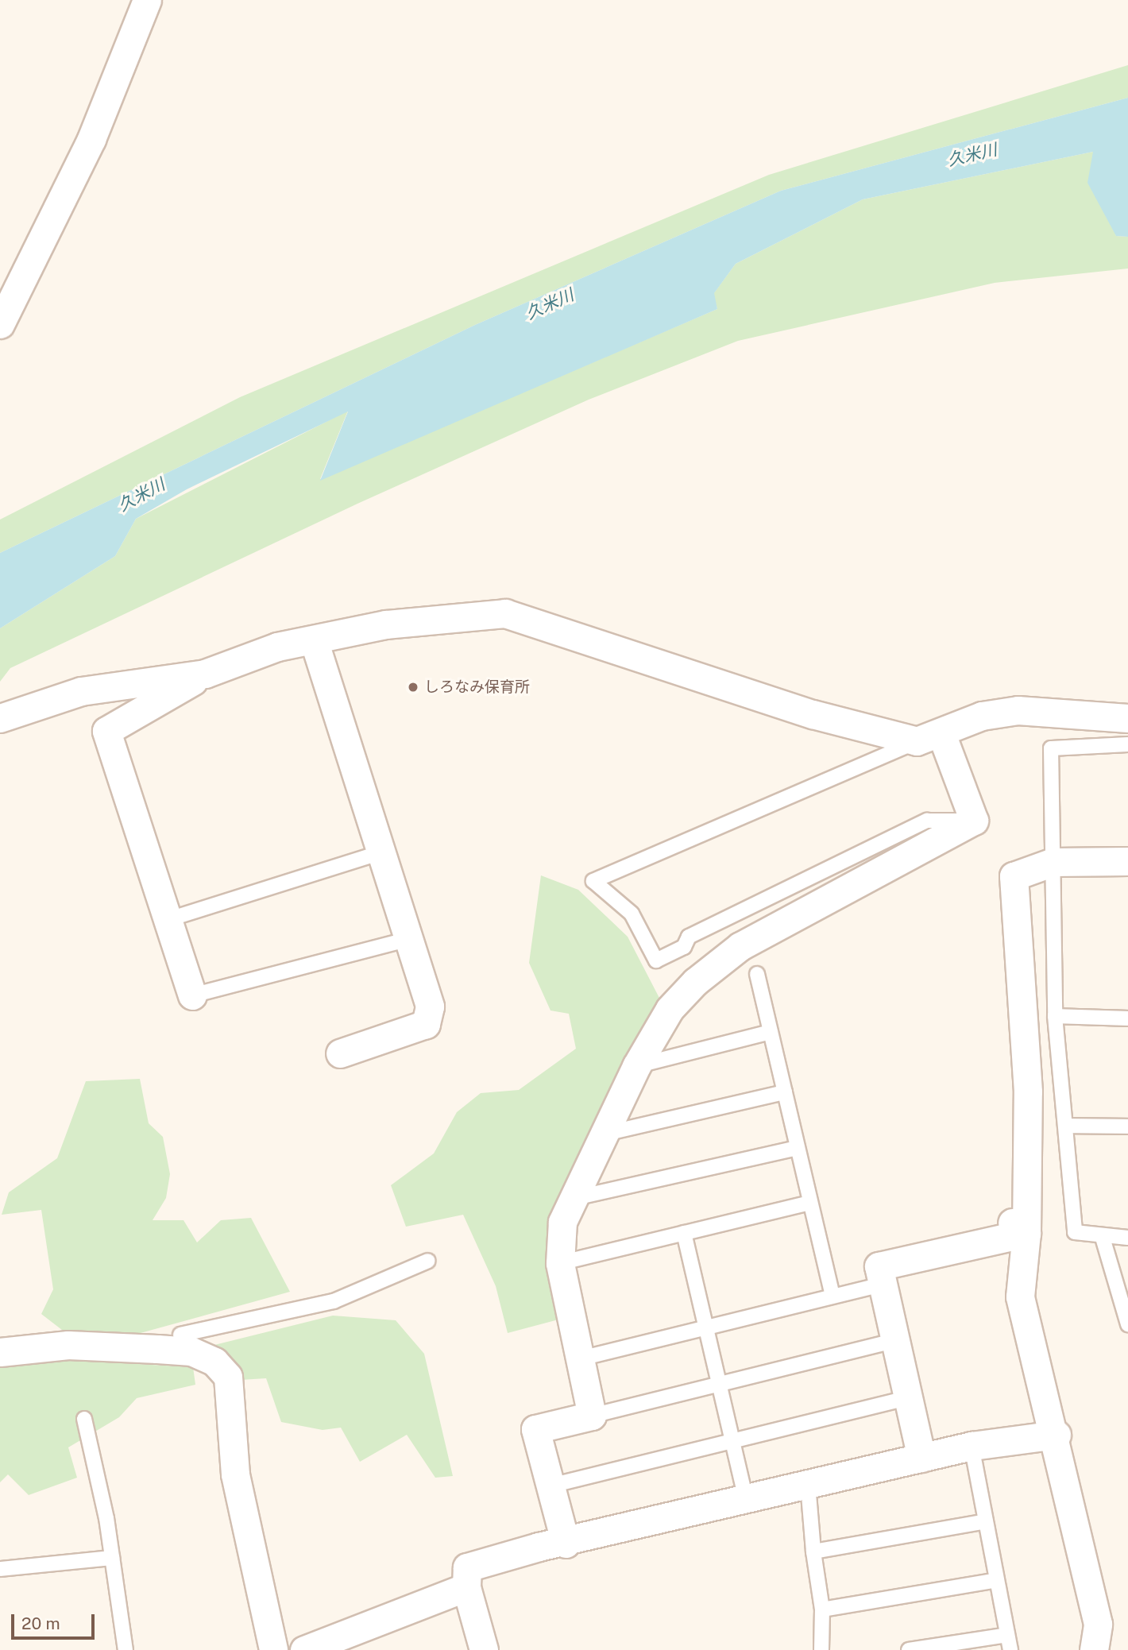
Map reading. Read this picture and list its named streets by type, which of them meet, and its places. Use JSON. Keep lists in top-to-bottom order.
{
  "water": ["久米川"],
  "places": ["しろなみ保育所"],
  "scale_bar": "20 m"
}
